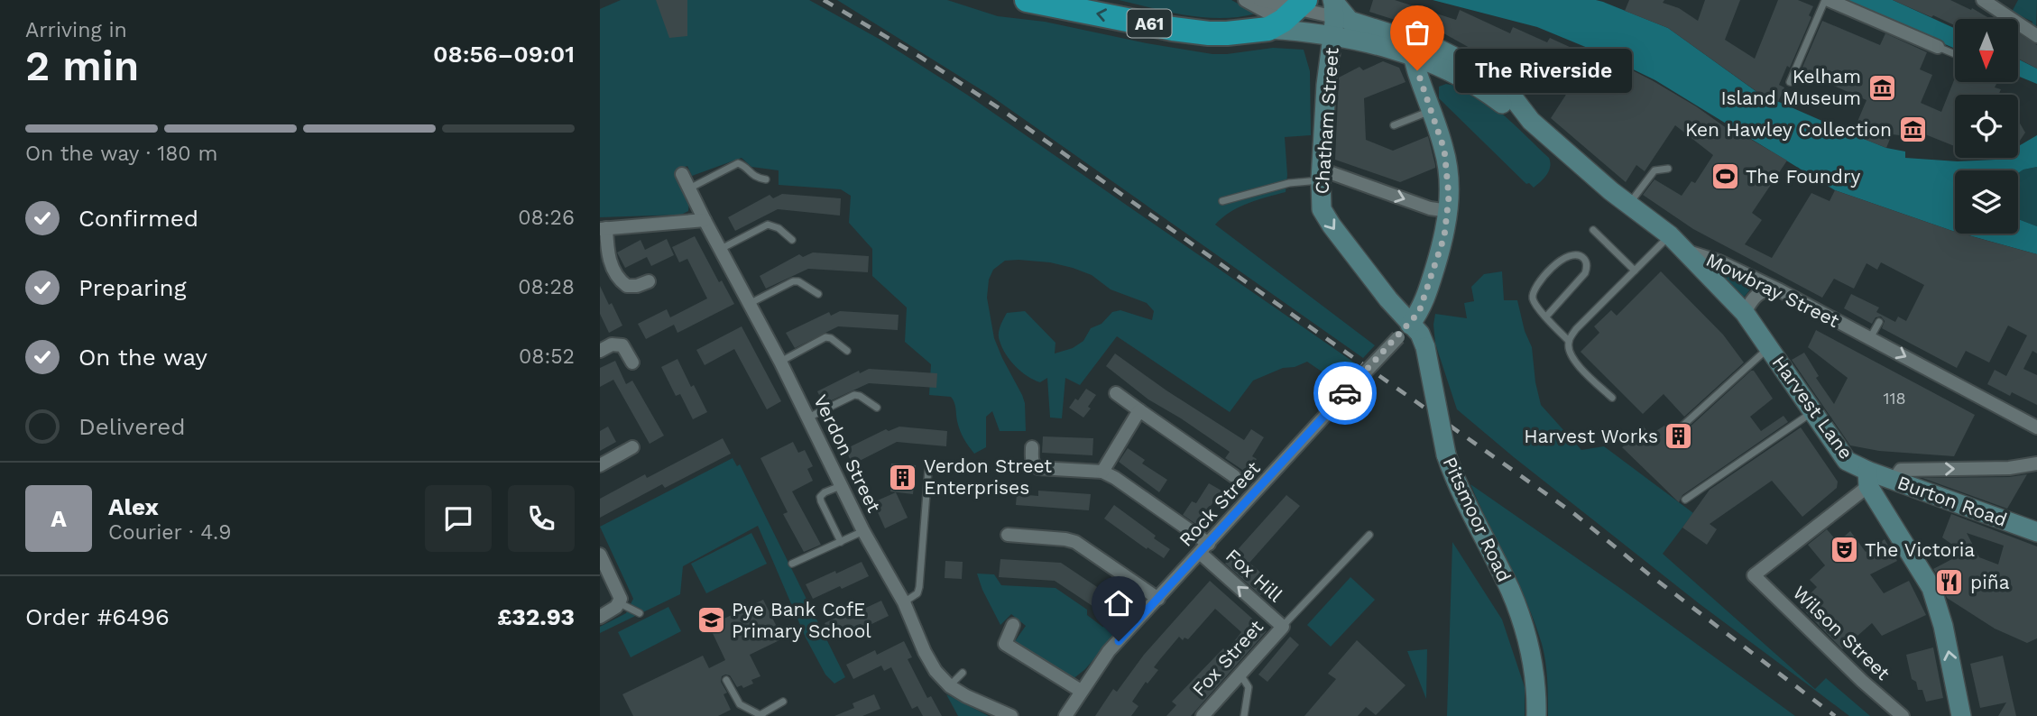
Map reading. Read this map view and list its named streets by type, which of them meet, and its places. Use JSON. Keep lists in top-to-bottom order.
{
  "streets": {
    "highway": ["A61"],
    "main road": [
      "Chatham Street",
      "Mowbray Street",
      "Harvest Lane",
      "Burton Road",
      "Pitsmoor Road"
    ],
    "street": [
      "Verdon Street",
      "Rock Street",
      "Fox Hill",
      "Wilson Street",
      "Fox Street"
    ]
  },
  "crossings": [
    ["A61", "Mowbray Street"],
    ["Chatham Street", "Mowbray Street"],
    ["Chatham Street", "Rock Street"],
    ["Chatham Street", "Pitsmoor Road"],
    ["Mowbray Street", "Harvest Lane"],
    ["Harvest Lane", "Burton Road"],
    ["Harvest Lane", "Wilson Street"],
    ["Burton Road", "Wilson Street"],
    ["Rock Street", "Pitsmoor Road"],
    ["Rock Street", "Fox Hill"],
    ["Fox Hill", "Fox Street"]
  ],
  "one_way": ["Chatham Street", "Harvest Lane", "Fox Hill"],
  "places": {
    "other": ["The Riverside"],
    "museum": ["Kelham Island Museum", "Ken Hawley Collection"],
    "sports": ["The Foundry"],
    "building": ["Harvest Works", "Verdon Street Enterprises"],
    "theatre": ["The Victoria"],
    "restaurant": ["piña"],
    "school or university": ["Pye Bank CofE Primary School"]
  },
  "house_numbers": ["118"],
  "north": "bottom",
  "page": {
    "heading": ["2 min", "Arriving in", "08:56–09:01"],
    "panel": [
      "Alex",
      "Courier · 4.9",
      "Order #6496",
      "£32.93"
    ],
    "bubble": "The Riverside",
    "bar": "On the way · 180 m",
    "list": [
      ["Confirmed", "08:26"],
      ["Preparing", "08:28"],
      ["On the way", "08:52"],
      "Delivered"
    ],
    "round": "A"
  }
}
